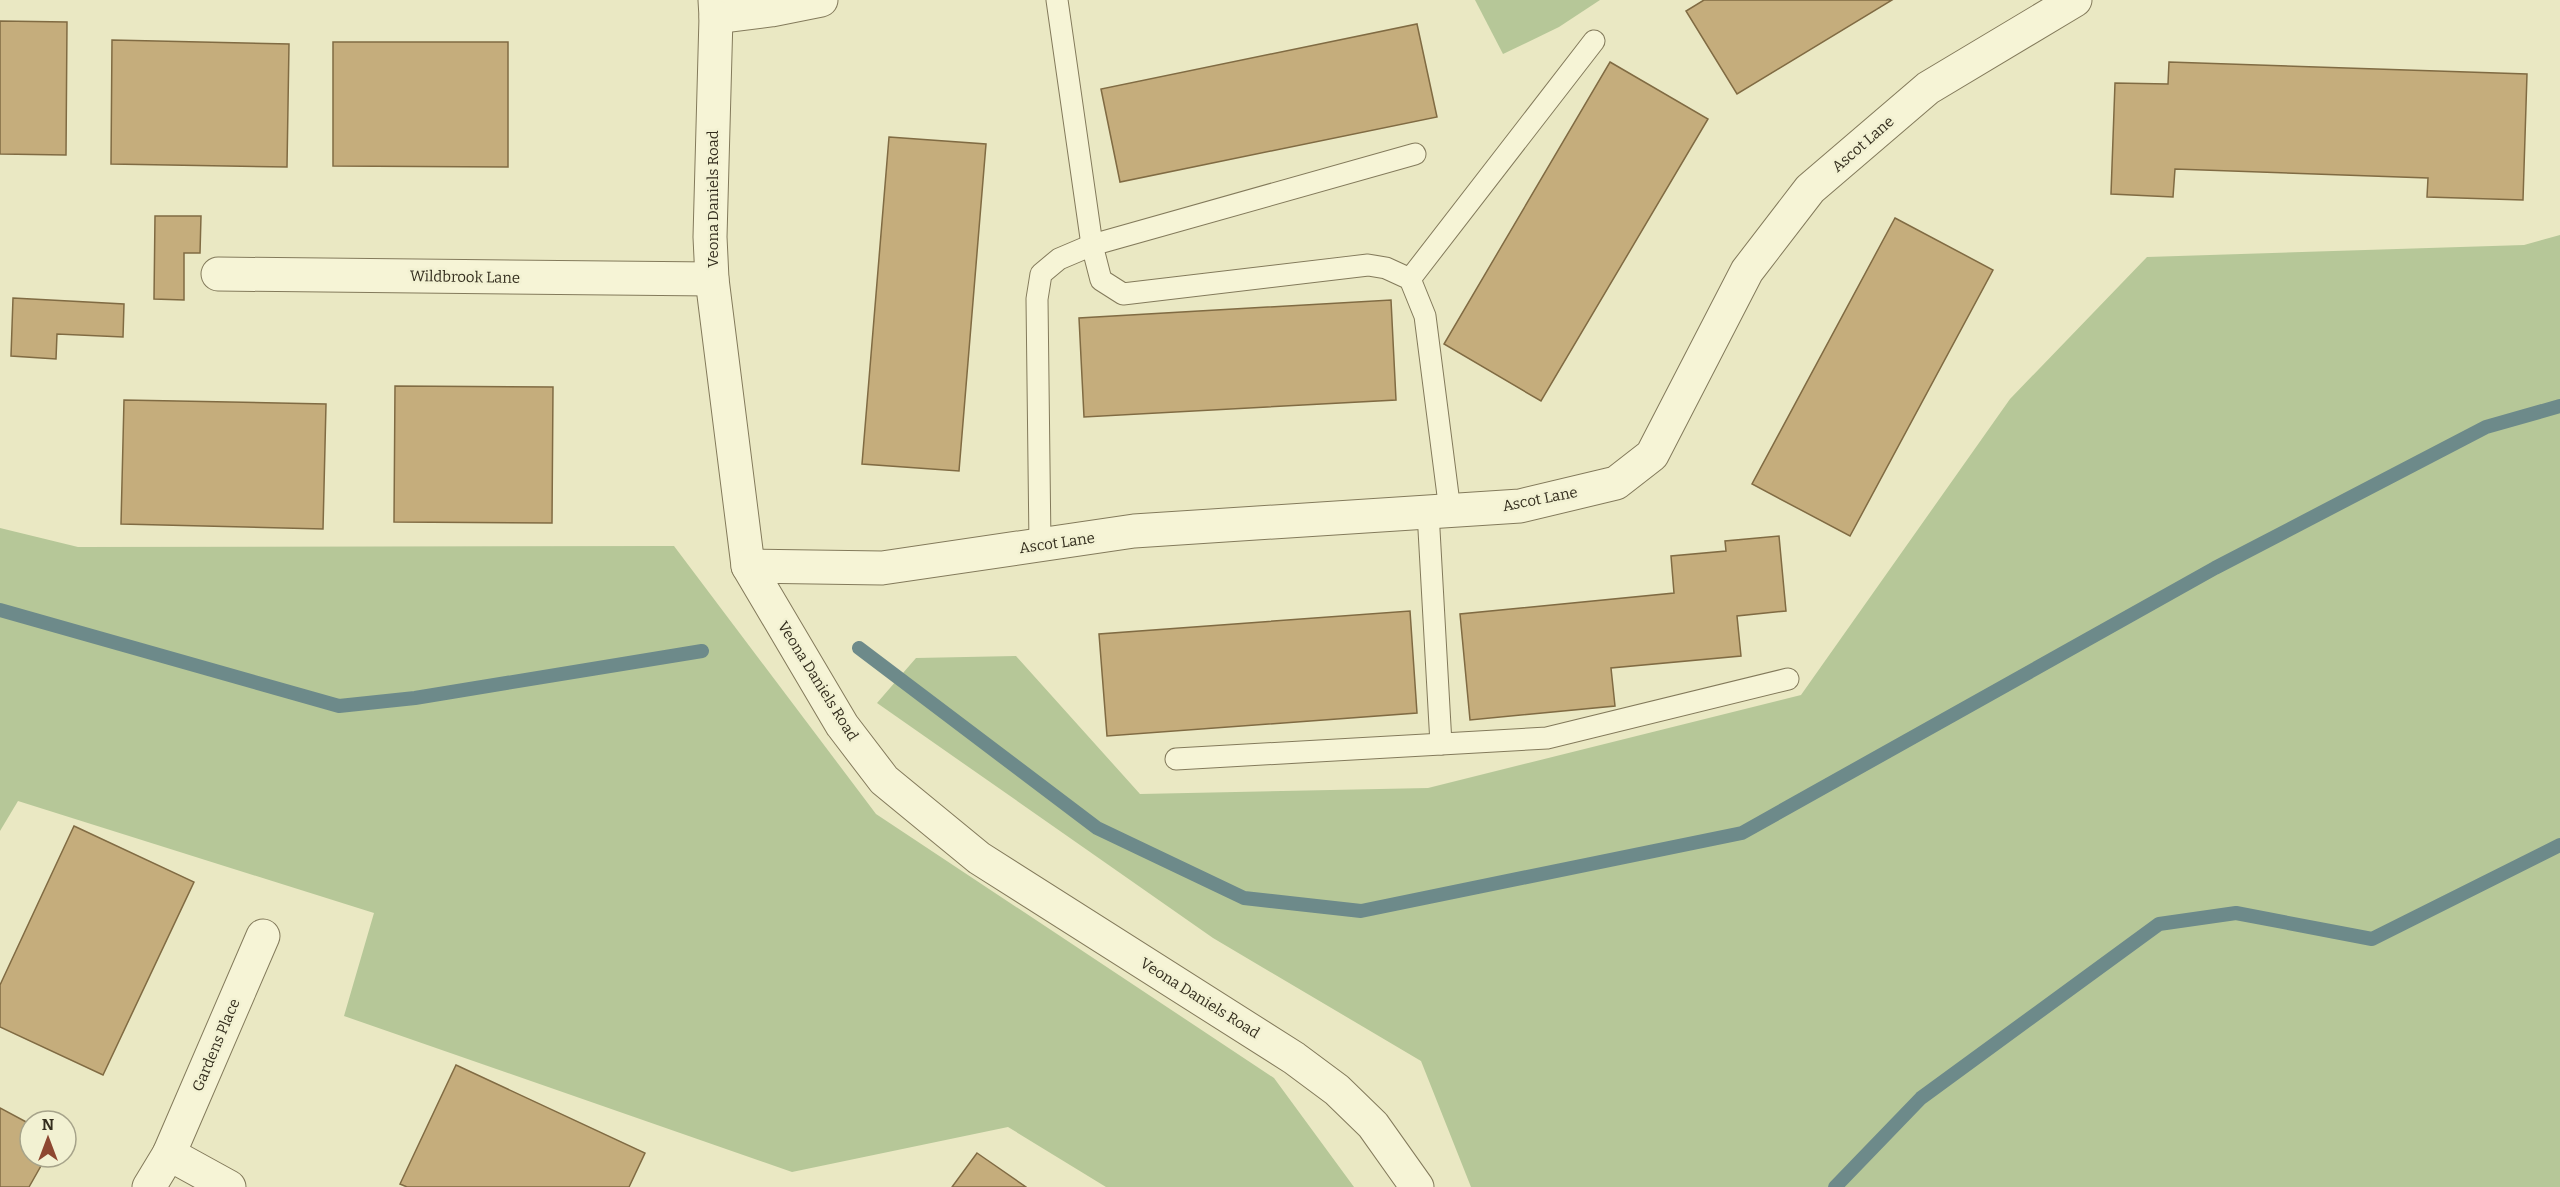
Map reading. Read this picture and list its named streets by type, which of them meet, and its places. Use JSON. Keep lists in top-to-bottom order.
{
  "streets": {
    "street": [
      "Ascot Lane",
      "Veona Daniels Road",
      "Wildbrook Lane",
      "Gardens Place"
    ]
  },
  "crossings": [
    ["Ascot Lane", "Veona Daniels Road"],
    ["Veona Daniels Road", "Wildbrook Lane"]
  ],
  "north": "top"
}
